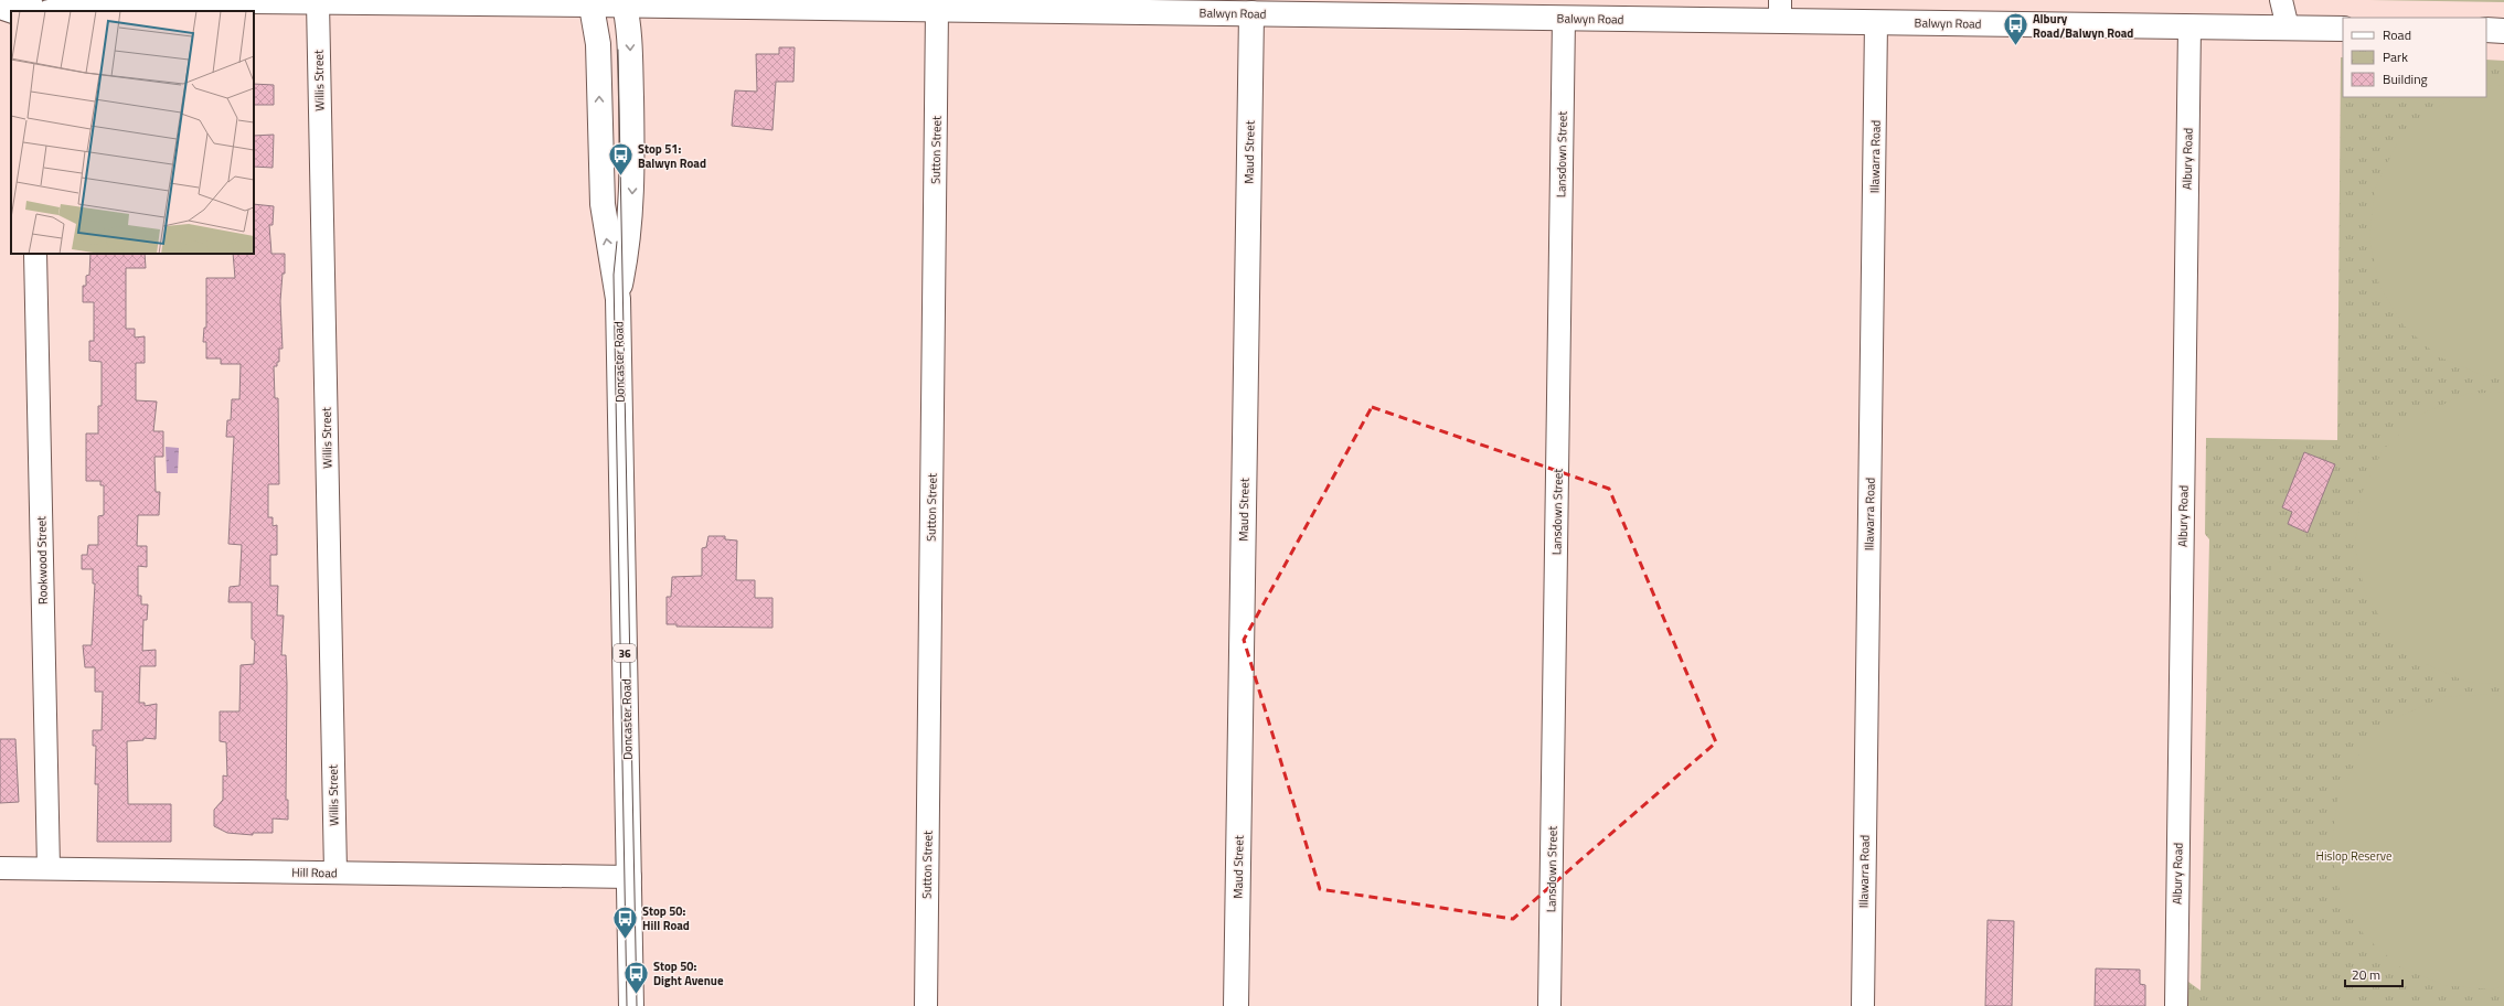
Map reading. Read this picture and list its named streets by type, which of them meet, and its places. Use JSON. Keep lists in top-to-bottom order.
{
  "streets": {
    "main road": [
      "Balwyn Road",
      "Maud Street",
      "Doncaster Road",
      "36"
    ],
    "street": [
      "Willis Street",
      "Sutton Street",
      "Lansdown Street",
      "Illawarra Road",
      "Albury Road",
      "Rookwood Street",
      "Hill Road"
    ]
  },
  "crossings": [
    ["Balwyn Road", "Willis Street"],
    ["Balwyn Road", "Sutton Street"],
    ["Balwyn Road", "Maud Street"],
    ["Balwyn Road", "Lansdown Street"],
    ["Balwyn Road", "Illawarra Road"],
    ["Balwyn Road", "Albury Road"],
    ["Balwyn Road", "Doncaster Road"],
    ["Willis Street", "Hill Road"],
    ["Doncaster Road", "Hill Road"],
    ["Rookwood Street", "Hill Road"]
  ],
  "parks": ["Hislop Reserve"],
  "places": {
    "bus stop": [
      "Albury Road/Balwyn Road",
      "Stop 51: Balwyn Road",
      "Stop 50: Hill Road",
      "Stop 50: Dight Avenue"
    ]
  },
  "legend": ["Road", "Park", "Building"],
  "scale_bar": "20 m"
}
